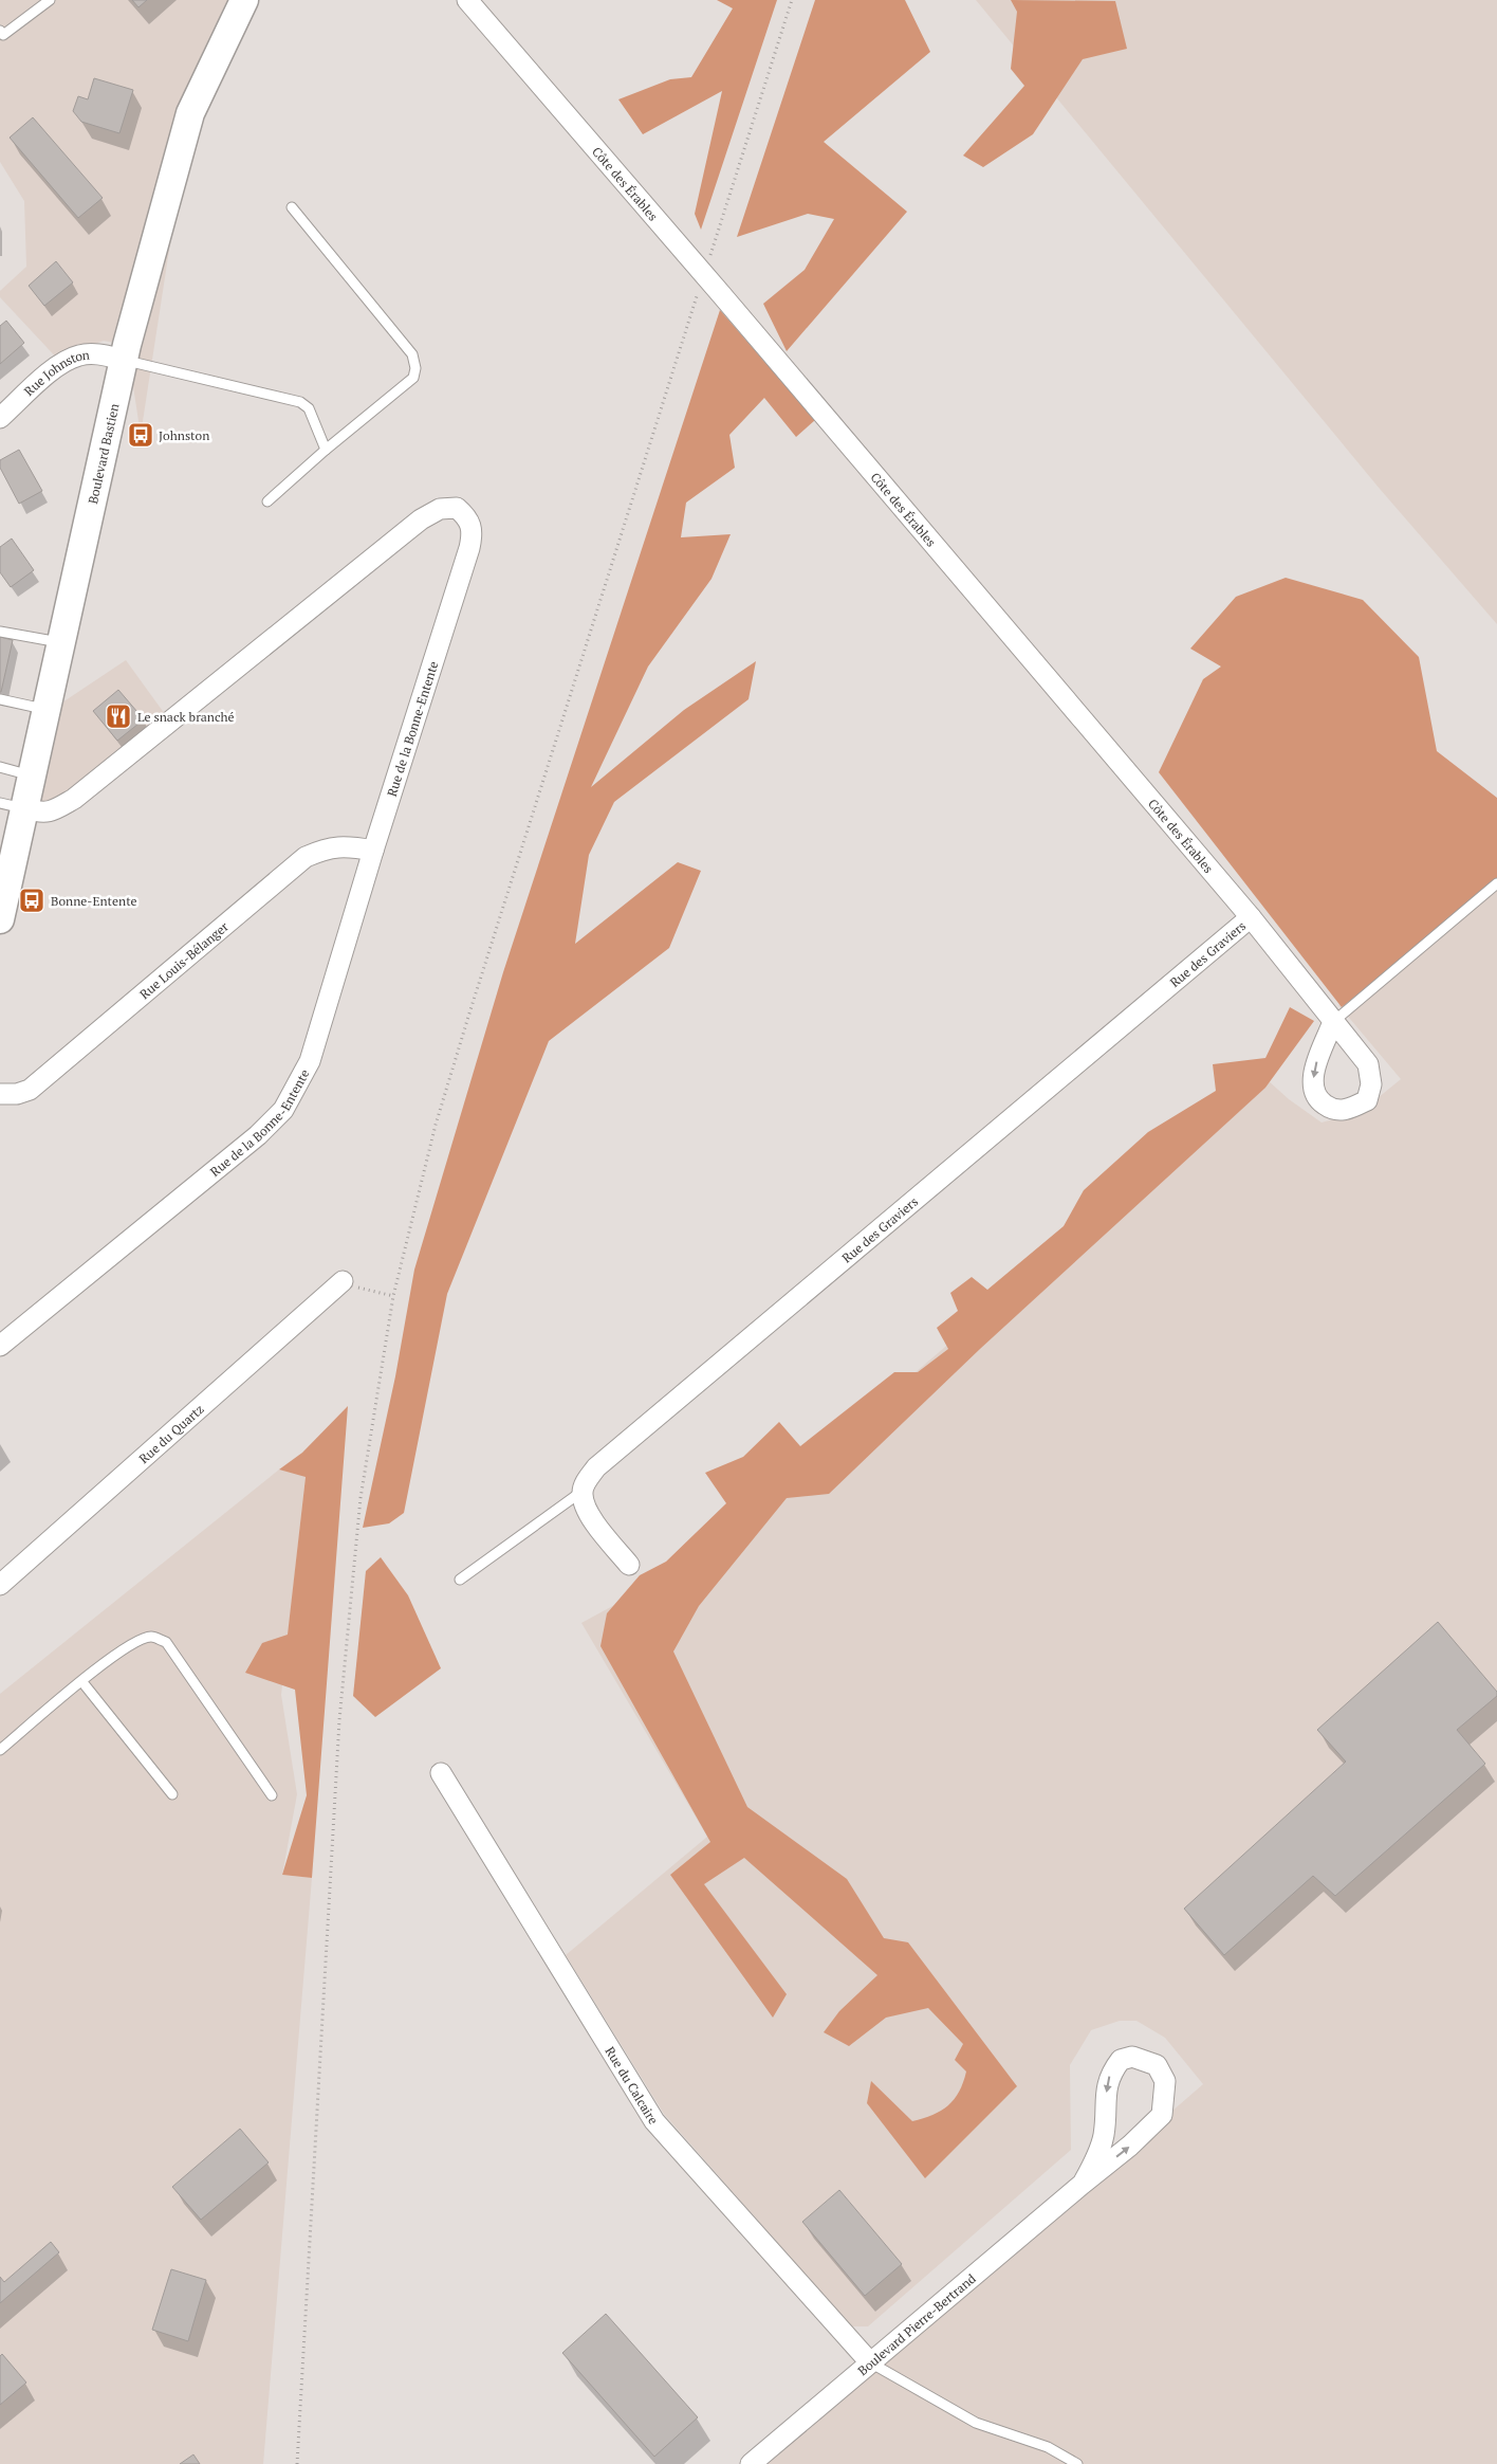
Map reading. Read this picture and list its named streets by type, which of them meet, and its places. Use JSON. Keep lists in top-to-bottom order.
{
  "streets": {
    "main road": ["Boulevard Bastien"],
    "street": [
      "Côte des Érables",
      "Rue Johnston",
      "Rue de la Bonne-Entente",
      "Rue des Graviers",
      "Rue Louis-Bélanger",
      "Rue du Quartz",
      "Rue du Calcaire",
      "Boulevard Pierre-Bertrand"
    ]
  },
  "crossings": [
    ["Côte des Érables", "Rue des Graviers"],
    ["Rue Johnston", "Boulevard Bastien"],
    ["Boulevard Bastien", "Rue de la Bonne-Entente"],
    ["Rue de la Bonne-Entente", "Rue Louis-Bélanger"],
    ["Rue du Calcaire", "Boulevard Pierre-Bertrand"]
  ],
  "places": {
    "bus stop": ["Johnston", "Bonne-Entente"],
    "restaurant": ["Le snack branché"]
  }
}
